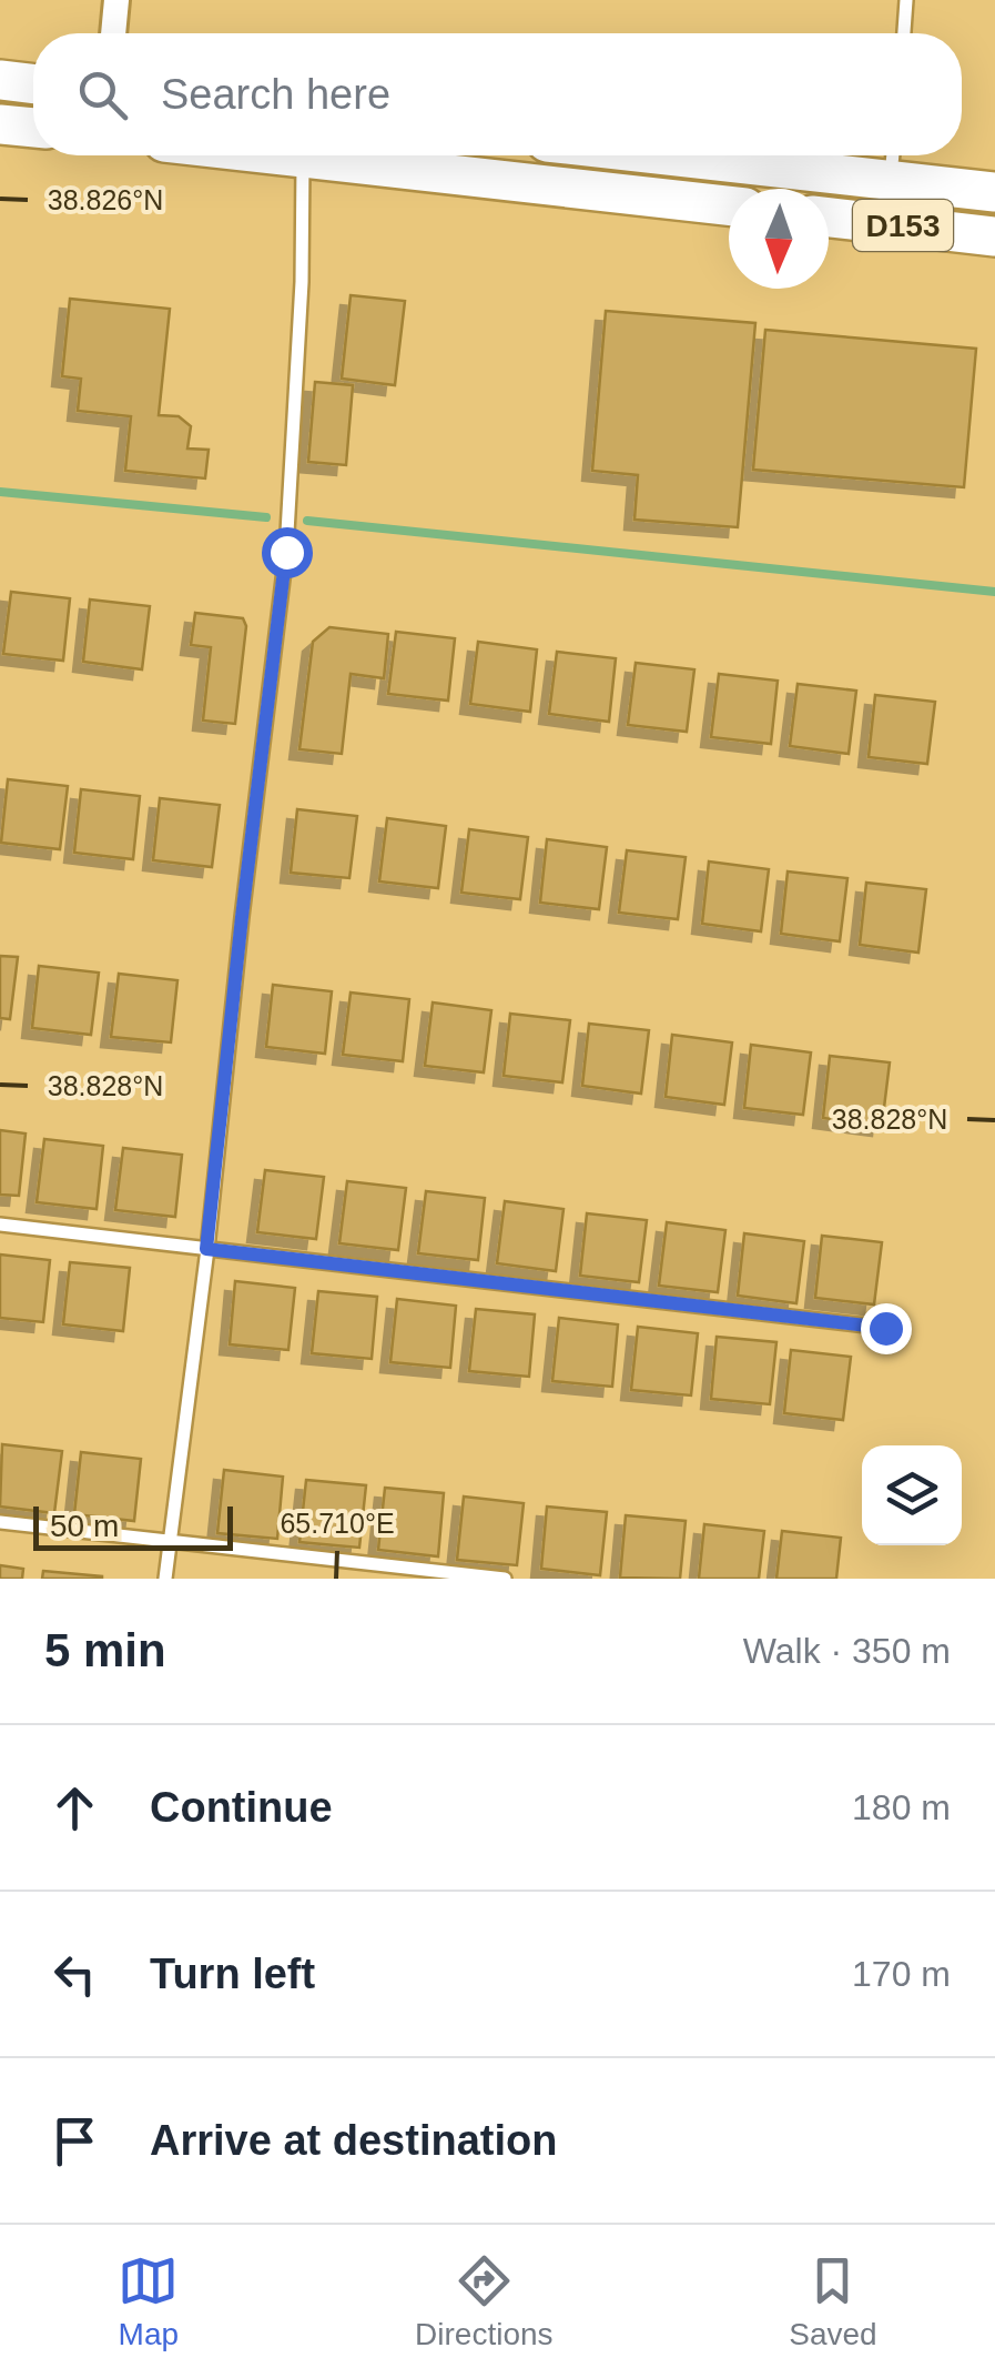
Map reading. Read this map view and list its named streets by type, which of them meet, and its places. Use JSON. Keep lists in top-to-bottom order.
{
  "streets": {
    "main road": ["D153"]
  },
  "scale_bar": "50 m",
  "north": "bottom",
  "page": {
    "search": "Search here",
    "scale": "50 m",
    "heading": ["5 min", "Walk · 350 m"],
    "list": [
      ["Continue", "180 m"],
      ["Turn left", "170 m"],
      "Arrive at destination"
    ],
    "nav": ["Map", "Directions", "Saved"]
  },
  "coordinates": ["38.826°N", "38.828°N", "65.710°E"]
}
